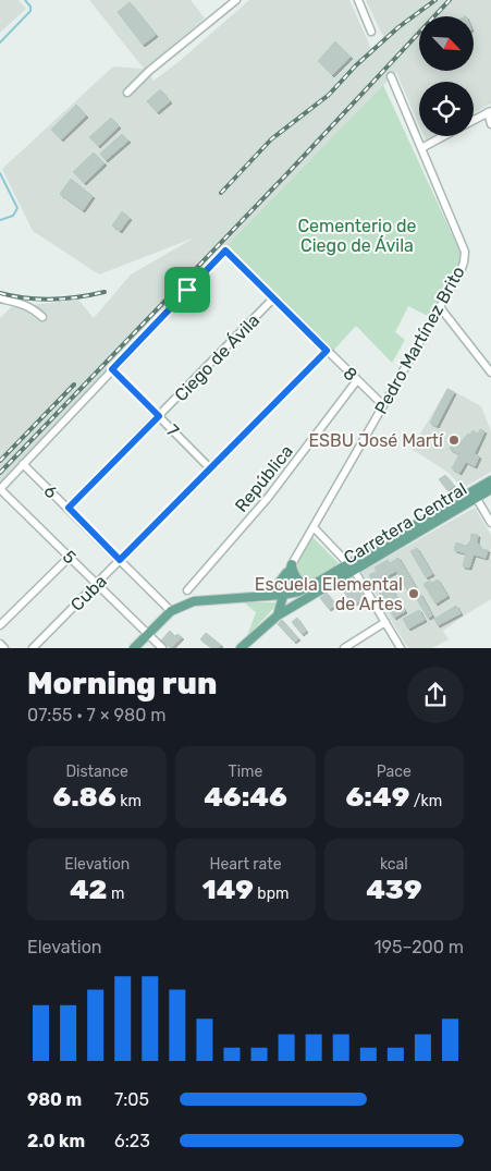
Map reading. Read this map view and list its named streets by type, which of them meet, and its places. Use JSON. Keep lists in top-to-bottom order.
{
  "streets": {
    "main road": ["Carretera Central"],
    "street": [
      "Pedro Martínez Brito",
      "Ciego de Ávila",
      "8",
      "7",
      "República",
      "6",
      "5",
      "Cuba"
    ]
  },
  "crossings": [
    ["Pedro Martínez Brito", "8"],
    ["Ciego de Ávila", "8"],
    ["Ciego de Ávila", "7"],
    ["Ciego de Ávila", "6"],
    ["8", "7"],
    ["8", "República"],
    ["8", "Cuba"],
    ["7", "Cuba"],
    ["6", "Cuba"],
    ["5", "Cuba"]
  ],
  "parks": ["Cementerio de Ciego de Ávila"],
  "places": ["ESBU José Martí", "Escuela Elemental de Artes"],
  "north": "bottom right",
  "page": {
    "heading": ["Morning run", "07:55 · 7 × 980 m"],
    "stats": [
      ["Distance", "6.86 km"],
      ["Time", "46:46"],
      ["Pace", "6:49 /km"],
      ["Elevation", "42 m"],
      ["Heart rate", "149 bpm"],
      ["kcal", "439"]
    ],
    "chart": ["Elevation", "195–200 m"],
    "list": [
      {
        "name": "980 m",
        "note": "7:05"
      },
      {
        "name": "2.0 km",
        "note": "6:23"
      }
    ]
  }
}
